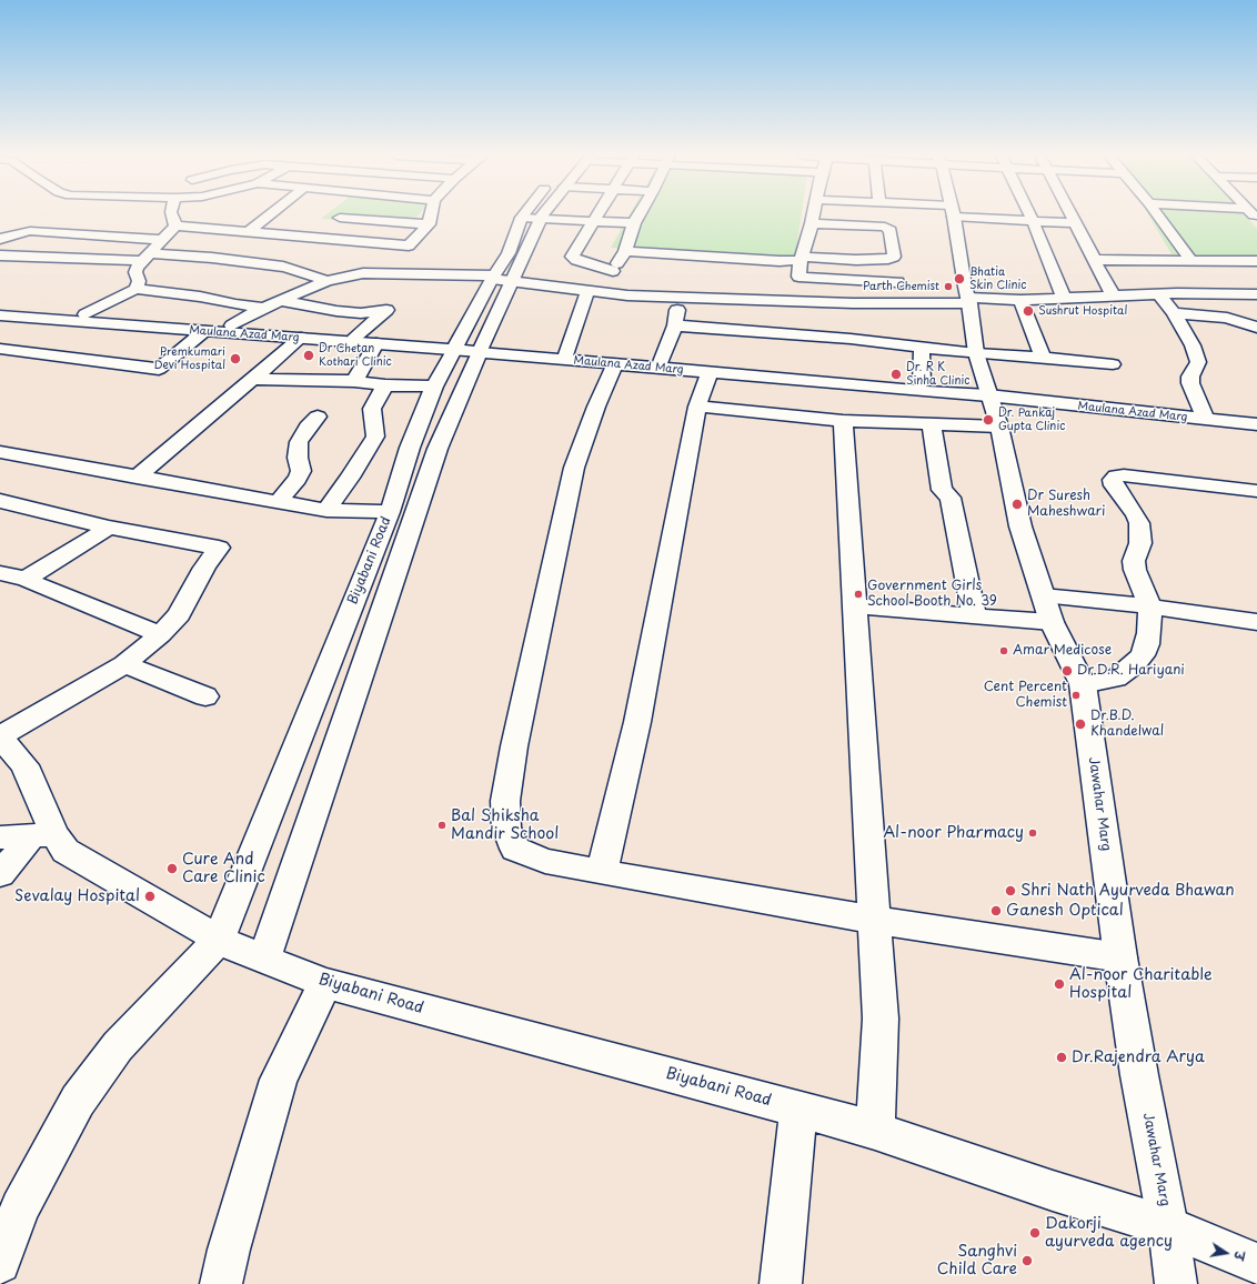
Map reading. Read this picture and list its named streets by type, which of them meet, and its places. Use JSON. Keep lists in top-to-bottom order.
{
  "streets": {
    "street": ["Maulana Azad Marg", "Biyabani Road", "Jawahar Marg"]
  },
  "crossings": [
    ["Maulana Azad Marg", "Biyabani Road"],
    ["Maulana Azad Marg", "Jawahar Marg"],
    ["Biyabani Road", "Jawahar Marg"]
  ],
  "places": [
    "Bhatia Skin Clinic",
    "Parth Chemist",
    "Sushrut Hospital",
    "Dr Chetan Kothari Clinic",
    "Premkumari Devi Hospital",
    "Dr. R K Sinha Clinic",
    "Dr. Pankaj Gupta Clinic",
    "Dr Suresh Maheshwari",
    "Government Girls School Booth No. 39",
    "Amar Medicose",
    "Dr.D.R. Hariyani",
    "Cent Percent Chemist",
    "Dr.B.D. Khandelwal",
    "Bal Shiksha Mandir School",
    "Al-noor Pharmacy",
    "Cure And Care Clinic",
    "Shri Nath Ayurveda Bhawan",
    "Sevalay Hospital",
    "Ganesh Optical",
    "Al-noor Charitable Hospital",
    "Dr.Rajendra Arya",
    "Dakorji ayurveda agency",
    "Sanghvi Child Care"
  ],
  "north": "right"
}
